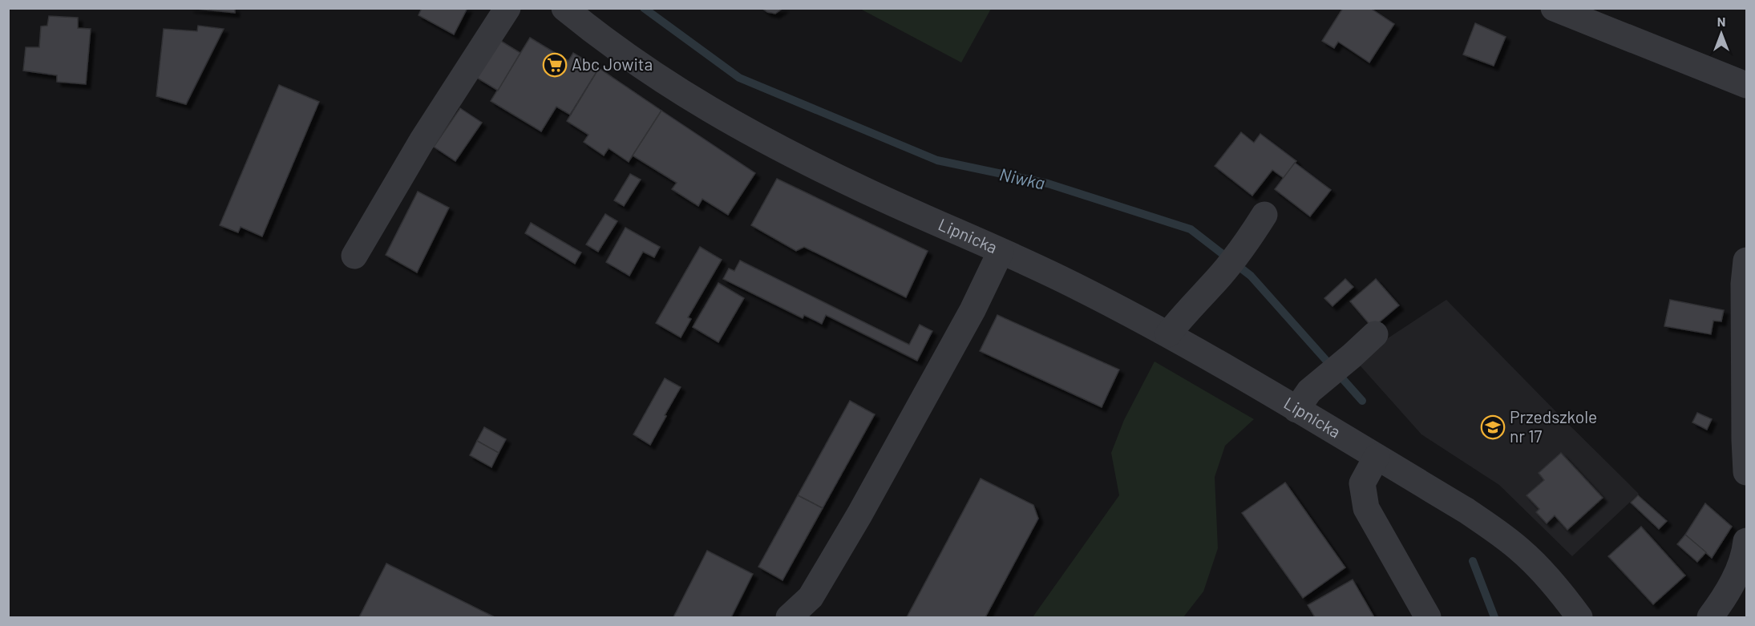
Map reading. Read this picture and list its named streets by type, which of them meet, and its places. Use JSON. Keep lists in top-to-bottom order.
{
  "streets": {
    "street": ["Lipnicka"]
  },
  "water": ["Niwka"],
  "places": {
    "supermarket": ["Abc Jowita"],
    "school or university": ["Przedszkole nr 17"]
  },
  "north": "top"
}
